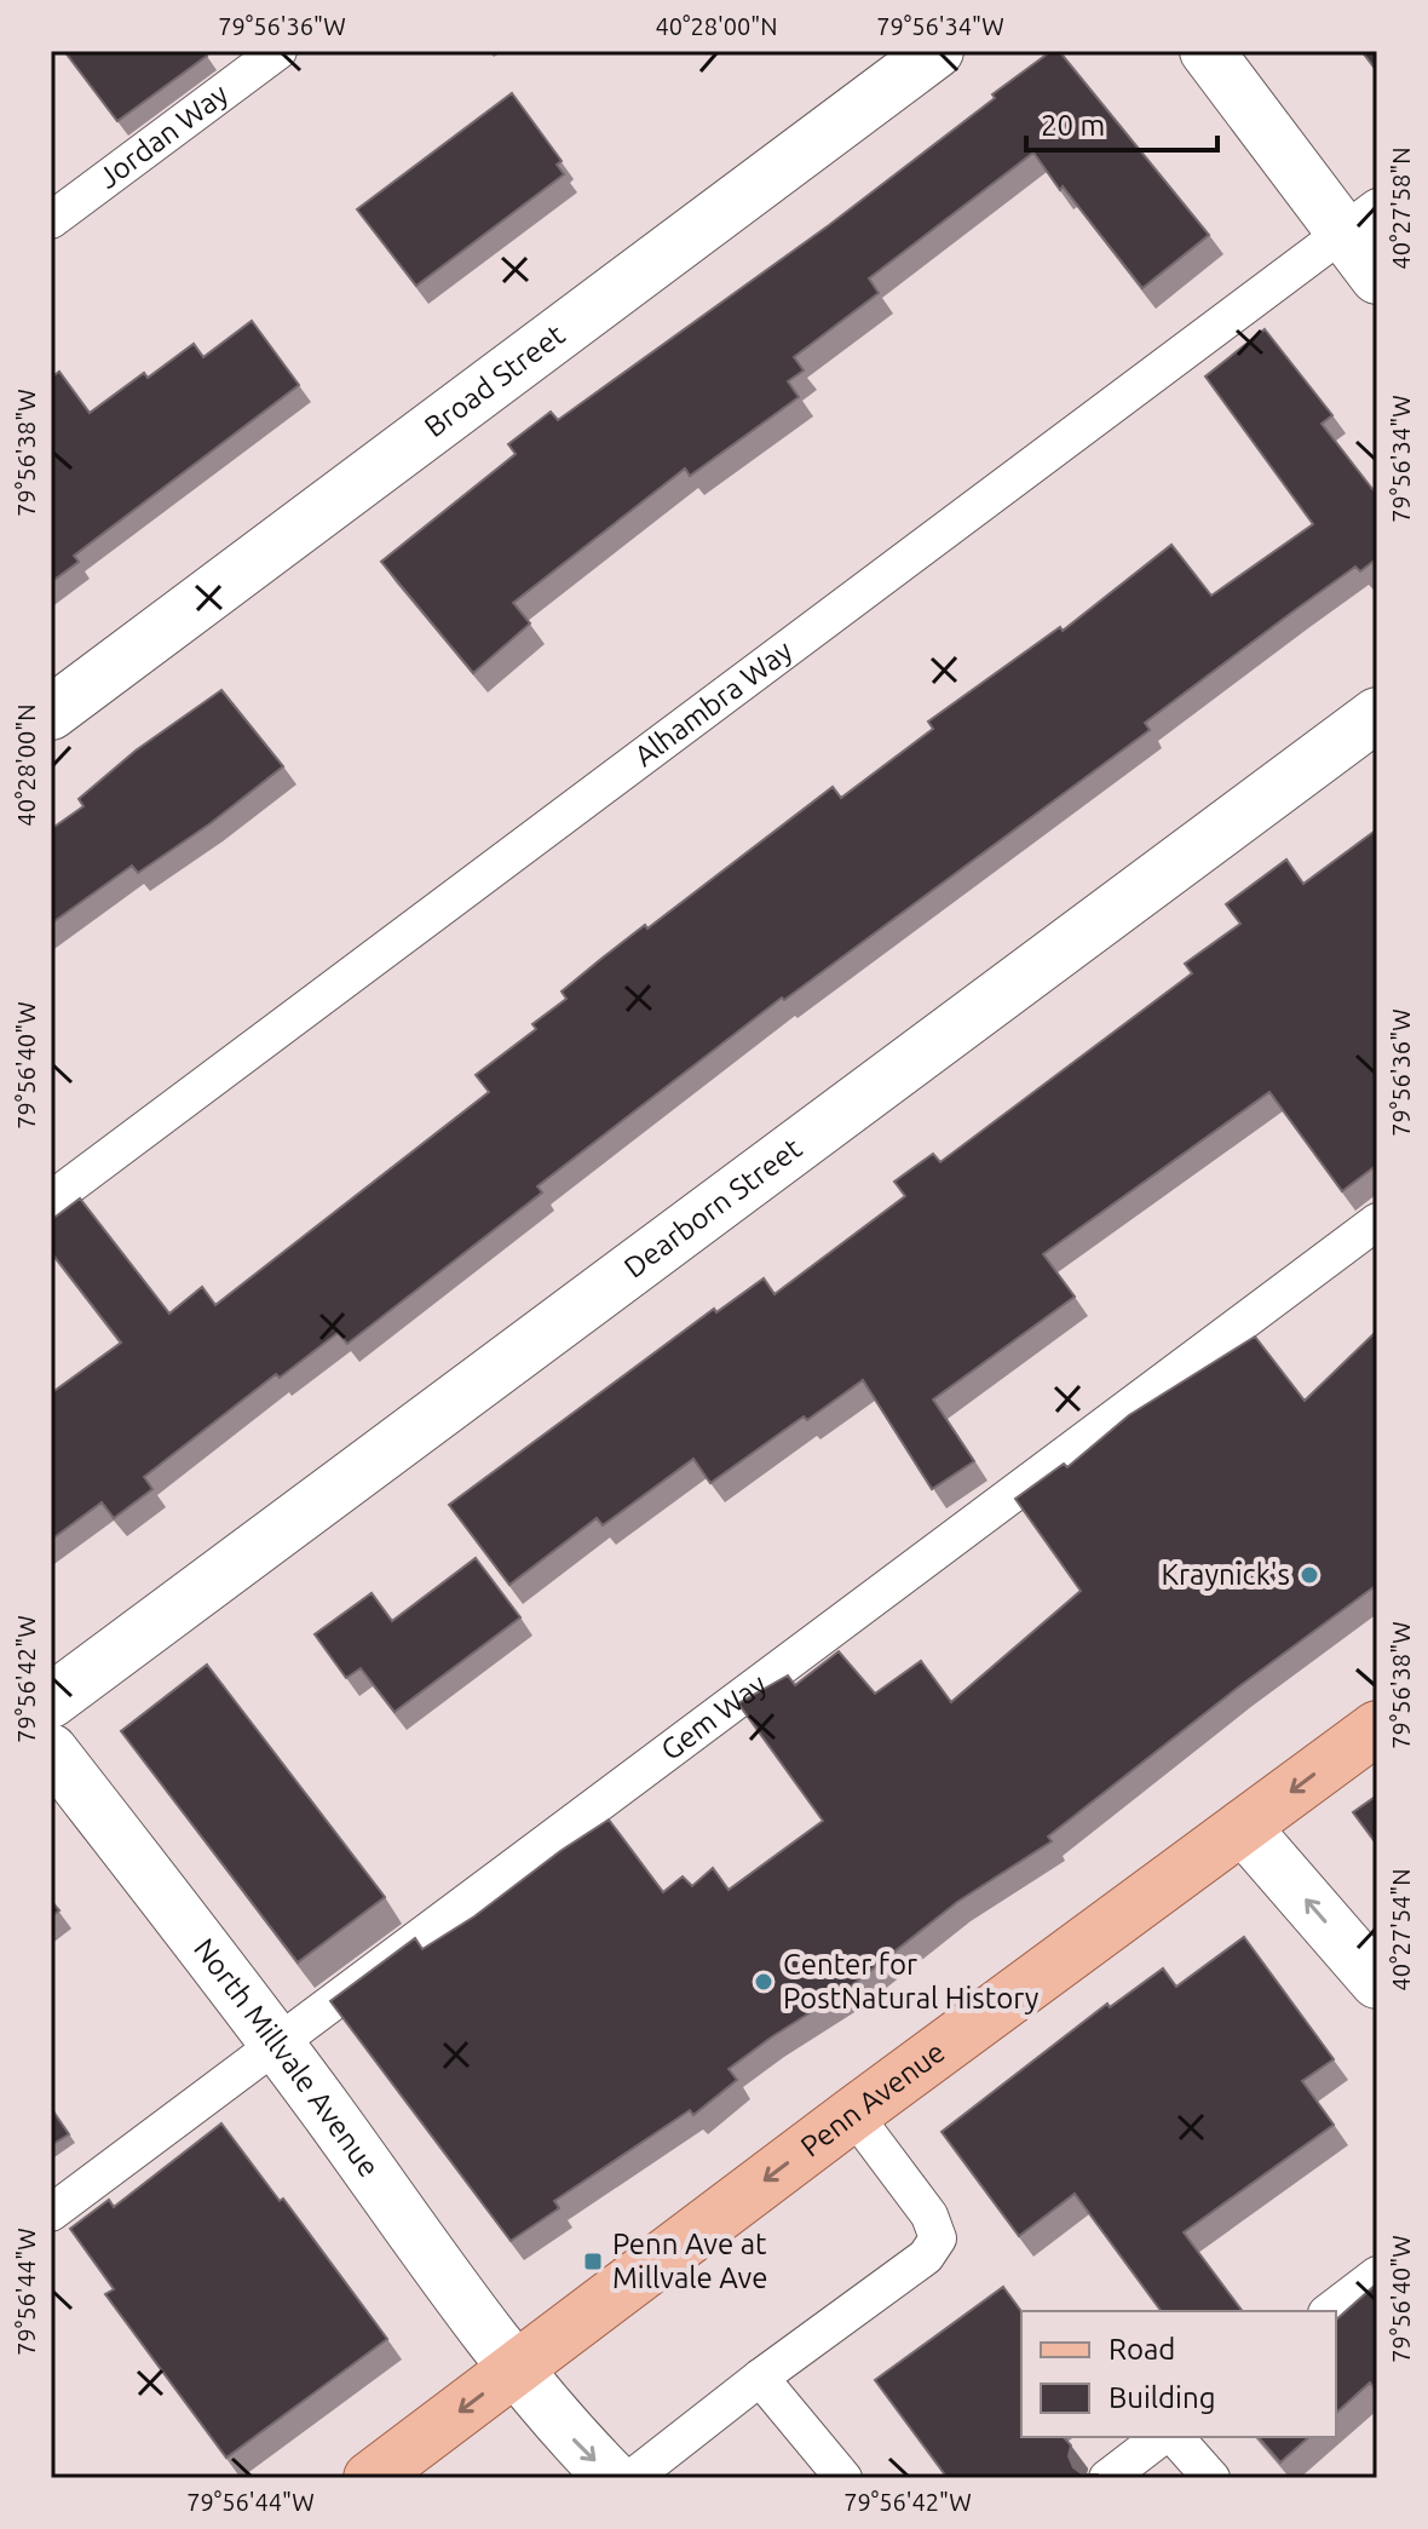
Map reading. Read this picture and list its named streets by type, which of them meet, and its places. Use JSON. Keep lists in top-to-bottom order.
{
  "streets": {
    "main road": ["Penn Avenue"],
    "street": ["Broad Street", "Dearborn Street", "North Millvale Avenue"],
    "lane": ["Jordan Way", "Alhambra Way", "Gem Way"]
  },
  "crossings": [
    ["Gem Way", "North Millvale Avenue"],
    ["North Millvale Avenue", "Penn Avenue"]
  ],
  "one_way": ["Penn Avenue"],
  "places": {
    "other": ["Kraynick's", "Center for PostNatural History"],
    "transit": ["Penn Ave at Millvale Ave"]
  },
  "legend": ["Road", "Building"],
  "scale_bar": "20 m",
  "coordinates": [
    "79°56'36\"W",
    "40°28'00\"N",
    "79°56'34\"W",
    "40°27'58\"N",
    "79°56'38\"W",
    "79°56'40\"W",
    "79°56'42\"W",
    "40°27'54\"N",
    "79°56'44\"W"
  ]
}
